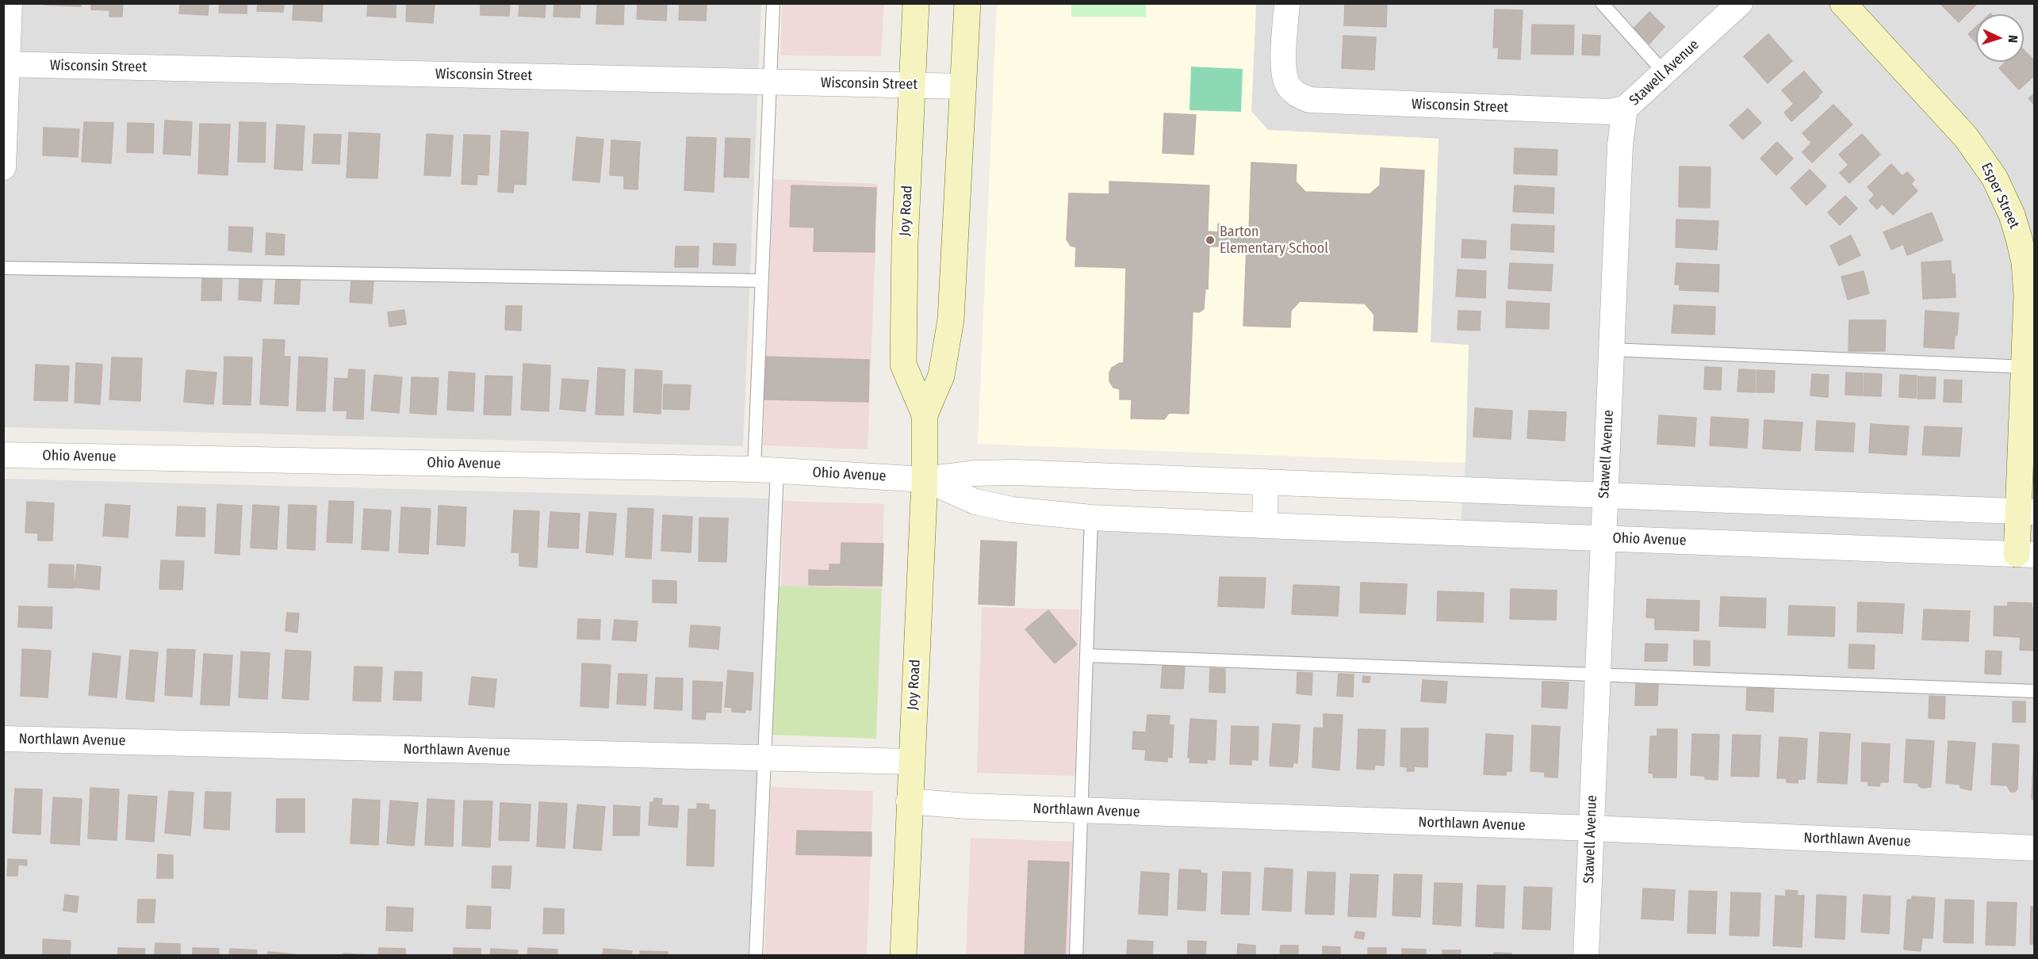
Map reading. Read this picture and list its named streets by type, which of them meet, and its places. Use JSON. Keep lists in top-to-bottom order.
{
  "streets": {
    "street": [
      "Wisconsin Street",
      "Stawell Avenue",
      "Esper Street",
      "Joy Road",
      "Ohio Avenue",
      "Northlawn Avenue"
    ]
  },
  "crossings": [
    ["Wisconsin Street", "Stawell Avenue"],
    ["Wisconsin Street", "Joy Road"],
    ["Stawell Avenue", "Ohio Avenue"],
    ["Stawell Avenue", "Northlawn Avenue"],
    ["Esper Street", "Ohio Avenue"],
    ["Joy Road", "Ohio Avenue"],
    ["Joy Road", "Northlawn Avenue"]
  ],
  "places": ["Barton Elementary School"],
  "north": "right"
}
